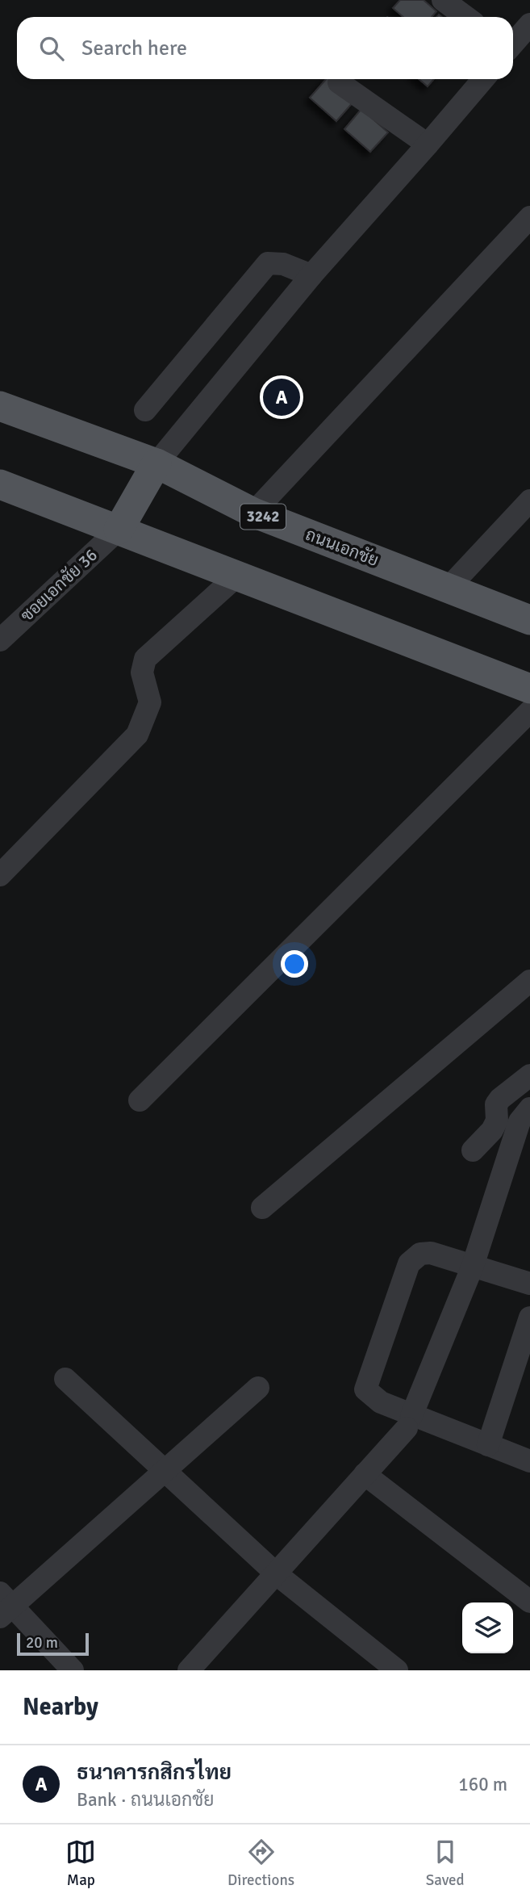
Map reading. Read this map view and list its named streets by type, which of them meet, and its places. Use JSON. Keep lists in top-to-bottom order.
{
  "streets": {
    "main road": ["3242", "ถนนเอกชัย"],
    "street": ["ซอยเอกชัย 36"]
  },
  "scale_bar": "20 m",
  "page": {
    "search": "Search here",
    "pins": "A",
    "scale": "20 m",
    "heading": "Nearby",
    "list": [
      {
        "mark": "A",
        "name": "ธนาคารกสิกรไทย",
        "note": "Bank · ถนนเอกชัย",
        "value": "160 m"
      }
    ],
    "nav": ["Map", "Directions", "Saved"]
  }
}
